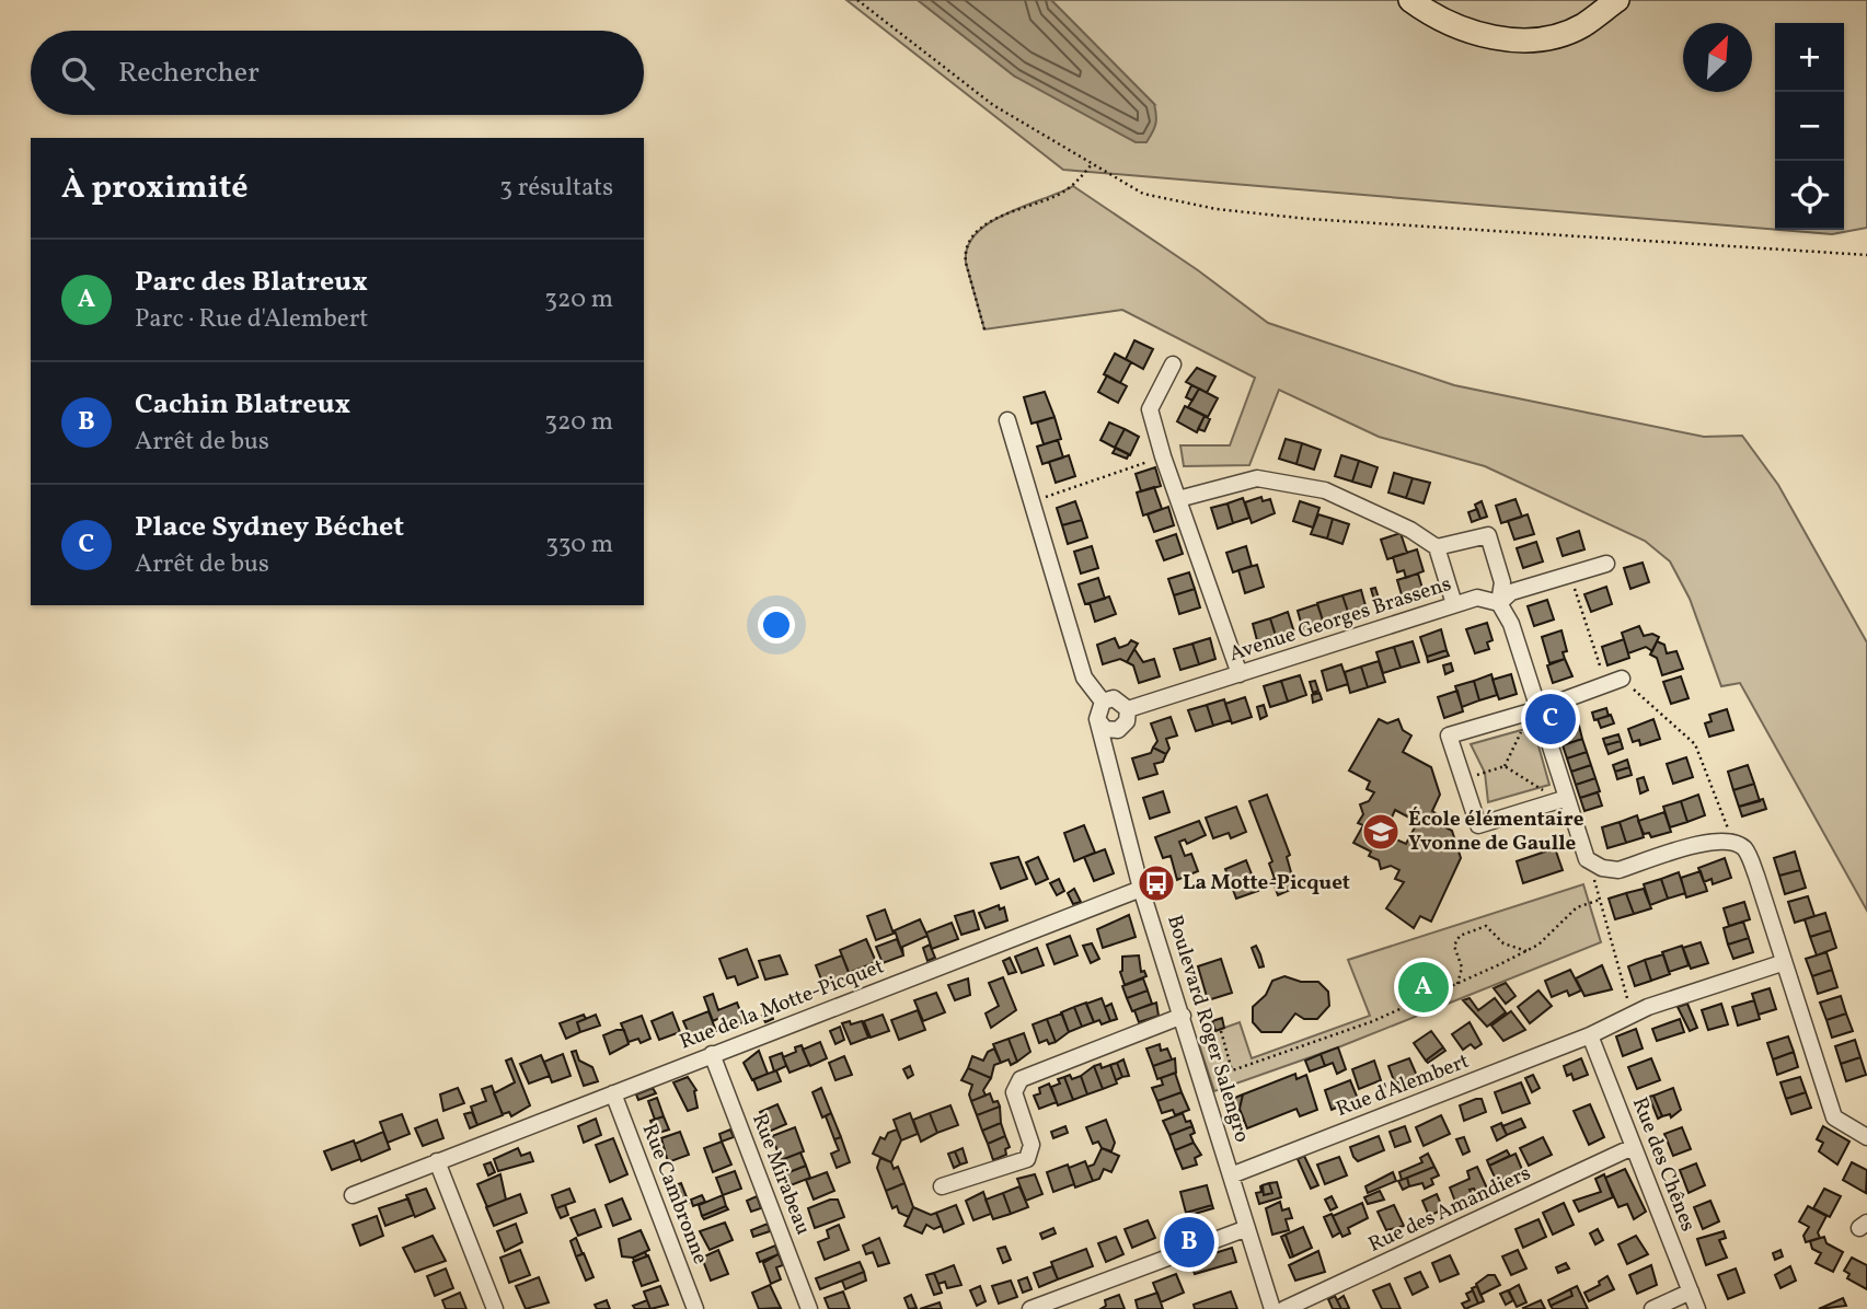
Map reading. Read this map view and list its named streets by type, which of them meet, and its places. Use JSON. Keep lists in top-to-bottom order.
{
  "streets": {
    "street": [
      "Avenue Georges Brassens",
      "Rue de la Motte-Picquet",
      "Boulevard Roger Salengro",
      "Rue d'Alembert",
      "Rue des Chênes",
      "Rue Mirabeau",
      "Rue Cambronne",
      "Rue des Amandiers"
    ]
  },
  "crossings": [
    ["Avenue Georges Brassens", "Boulevard Roger Salengro"],
    ["Rue de la Motte-Picquet", "Boulevard Roger Salengro"],
    ["Rue de la Motte-Picquet", "Rue Mirabeau"],
    ["Rue de la Motte-Picquet", "Rue Cambronne"],
    ["Boulevard Roger Salengro", "Rue d'Alembert"],
    ["Rue d'Alembert", "Rue des Chênes"],
    ["Rue des Chênes", "Rue des Amandiers"]
  ],
  "places": {
    "school or university": ["École élémentaire Yvonne de Gaulle"],
    "bus stop": ["La Motte-Picquet"]
  },
  "north": "top right",
  "page": {
    "map_buttons": ["+", "−"],
    "search": "Rechercher",
    "heading": ["À proximité", "3 résultats"],
    "list": [
      {
        "mark": "A",
        "name": "Parc des Blatreux",
        "note": "Parc · Rue d'Alembert",
        "value": "320 m"
      },
      {
        "mark": "B",
        "name": "Cachin Blatreux",
        "note": "Arrêt de bus",
        "value": "320 m"
      },
      {
        "mark": "C",
        "name": "Place Sydney Béchet",
        "note": "Arrêt de bus",
        "value": "330 m"
      }
    ],
    "pins": ["C", "A", "B"]
  }
}
